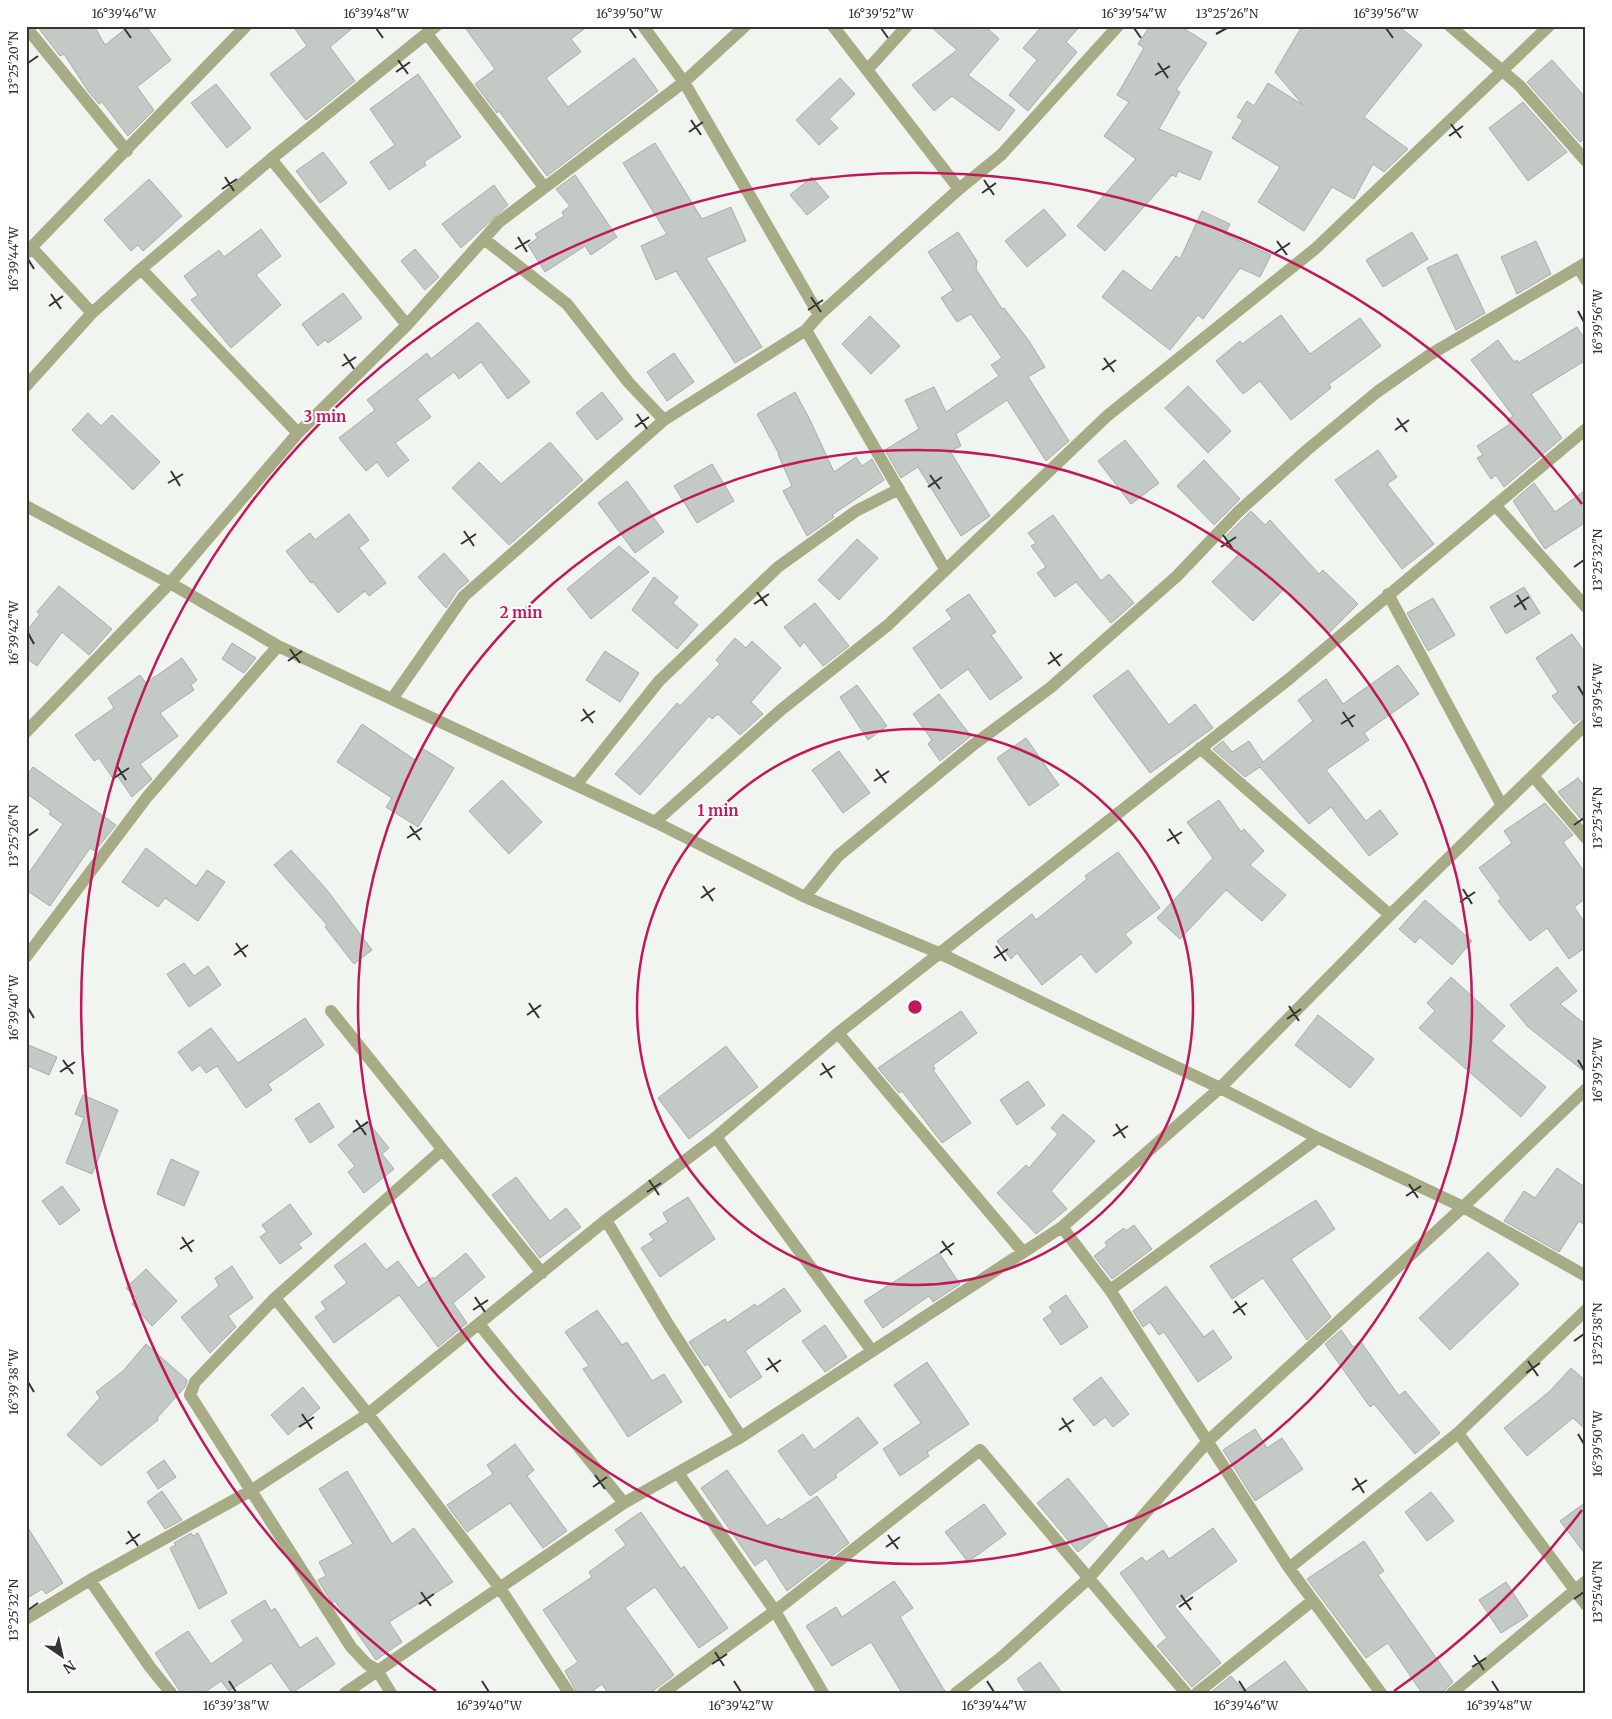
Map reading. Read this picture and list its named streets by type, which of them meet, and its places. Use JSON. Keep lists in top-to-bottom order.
{
  "north": "bottom right",
  "coordinates": [
    "16°39'46\"W",
    "16°39'48\"W",
    "16°39'50\"W",
    "16°39'52\"W",
    "16°39'54\"W",
    "13°25'26\"N",
    "16°39'56\"W",
    "13°25'20\"N",
    "16°39'44\"W",
    "13°25'32\"N",
    "16°39'42\"W",
    "13°25'34\"N",
    "16°39'40\"W",
    "13°25'38\"N",
    "16°39'38\"W",
    "13°25'40\"N"
  ],
  "rings": ["3 min", "2 min", "1 min"]
}
